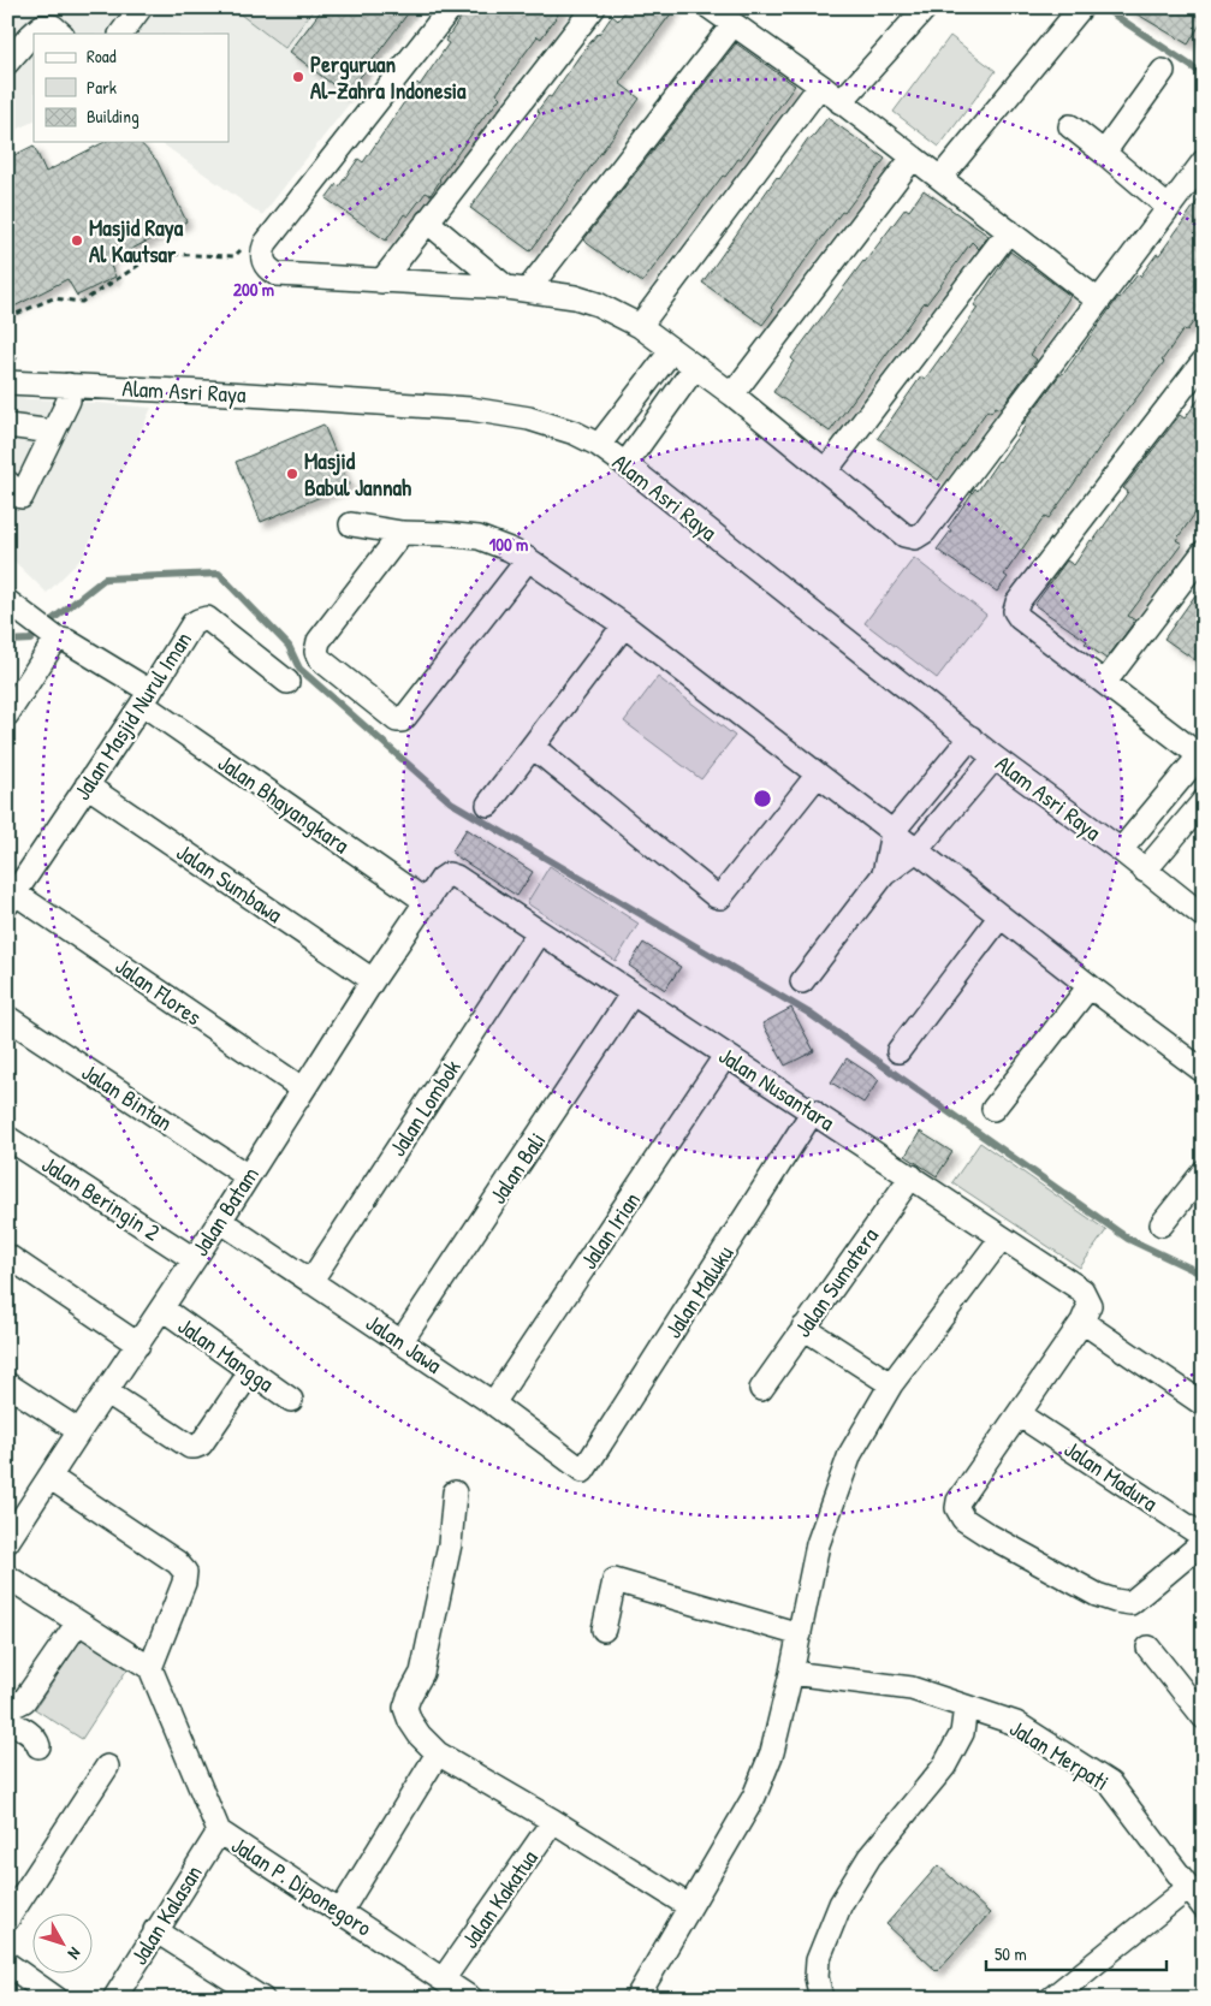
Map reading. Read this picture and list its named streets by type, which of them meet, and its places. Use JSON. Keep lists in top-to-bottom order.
{
  "streets": {
    "street": [
      "Alam Asri Raya",
      "Jalan Masjid Nurul Iman",
      "Jalan Bhayangkara",
      "Jalan Sumbawa",
      "Jalan Flores",
      "Jalan Nusantara",
      "Jalan Bintan",
      "Jalan Lombok",
      "Jalan Bali",
      "Jalan Beringin 2",
      "Jalan Batam",
      "Jalan Irian",
      "Jalan Sumatera",
      "Jalan Maluku",
      "Jalan Jawa",
      "Jalan Mangga",
      "Jalan Madura",
      "Jalan Merpati",
      "Jalan P. Diponegoro",
      "Jalan Kakatua",
      "Jalan Kalasan"
    ]
  },
  "crossings": [
    ["Jalan Masjid Nurul Iman", "Jalan Bhayangkara"],
    ["Jalan Masjid Nurul Iman", "Jalan Sumbawa"],
    ["Jalan Masjid Nurul Iman", "Jalan Flores"],
    ["Jalan Bhayangkara", "Jalan Batam"],
    ["Jalan Sumbawa", "Jalan Batam"],
    ["Jalan Flores", "Jalan Batam"],
    ["Jalan Nusantara", "Jalan Lombok"],
    ["Jalan Nusantara", "Jalan Bali"],
    ["Jalan Nusantara", "Jalan Batam"],
    ["Jalan Nusantara", "Jalan Irian"],
    ["Jalan Nusantara", "Jalan Sumatera"],
    ["Jalan Nusantara", "Jalan Maluku"],
    ["Jalan Bintan", "Jalan Batam"],
    ["Jalan Lombok", "Jalan Jawa"],
    ["Jalan Bali", "Jalan Jawa"],
    ["Jalan Beringin 2", "Jalan Batam"],
    ["Jalan Batam", "Jalan Jawa"],
    ["Jalan Batam", "Jalan Mangga"],
    ["Jalan Irian", "Jalan Jawa"],
    ["Jalan Maluku", "Jalan Jawa"],
    ["Jalan P. Diponegoro", "Jalan Kakatua"],
    ["Jalan P. Diponegoro", "Jalan Kalasan"]
  ],
  "places": ["Perguruan Al-Zahra Indonesia", "Masjid Raya Al Kautsar", "Masjid Babul Jannah"],
  "legend": ["Road", "Park", "Building"],
  "scale_bar": "50 m",
  "north": "bottom right",
  "rings": ["200 m", "100 m"]
}
